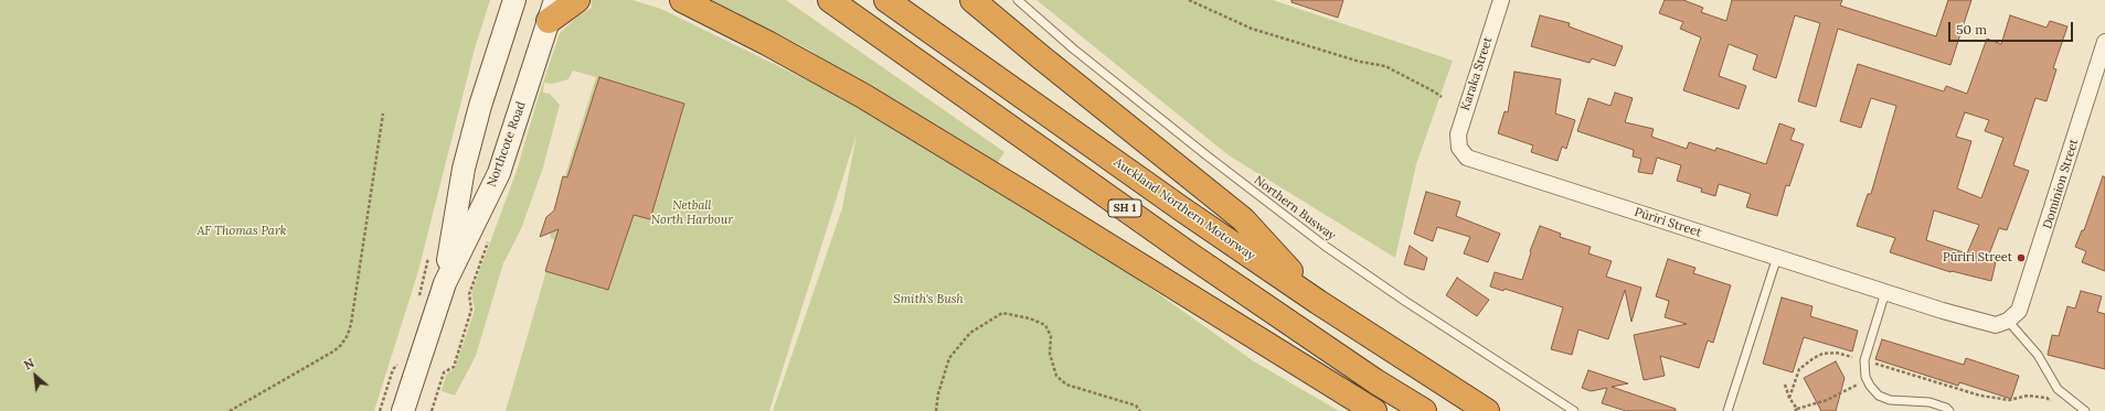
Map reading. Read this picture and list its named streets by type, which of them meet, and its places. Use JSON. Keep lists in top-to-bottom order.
{
  "streets": {
    "highway": ["SH 1", "Auckland Northern Motorway"],
    "main road": ["Northcote Road"],
    "street": ["Karaka Street", "Dominion Street", "Pūriri Street"],
    "lane": ["Northern Busway"]
  },
  "crossings": [
    ["Karaka Street", "Pūriri Street"],
    ["Dominion Street", "Pūriri Street"]
  ],
  "parks": ["Netball North Harbour", "AF Thomas Park", "Smith's Bush"],
  "places": ["Pūriri Street"],
  "scale_bar": "50 m",
  "north": "top left"
}
